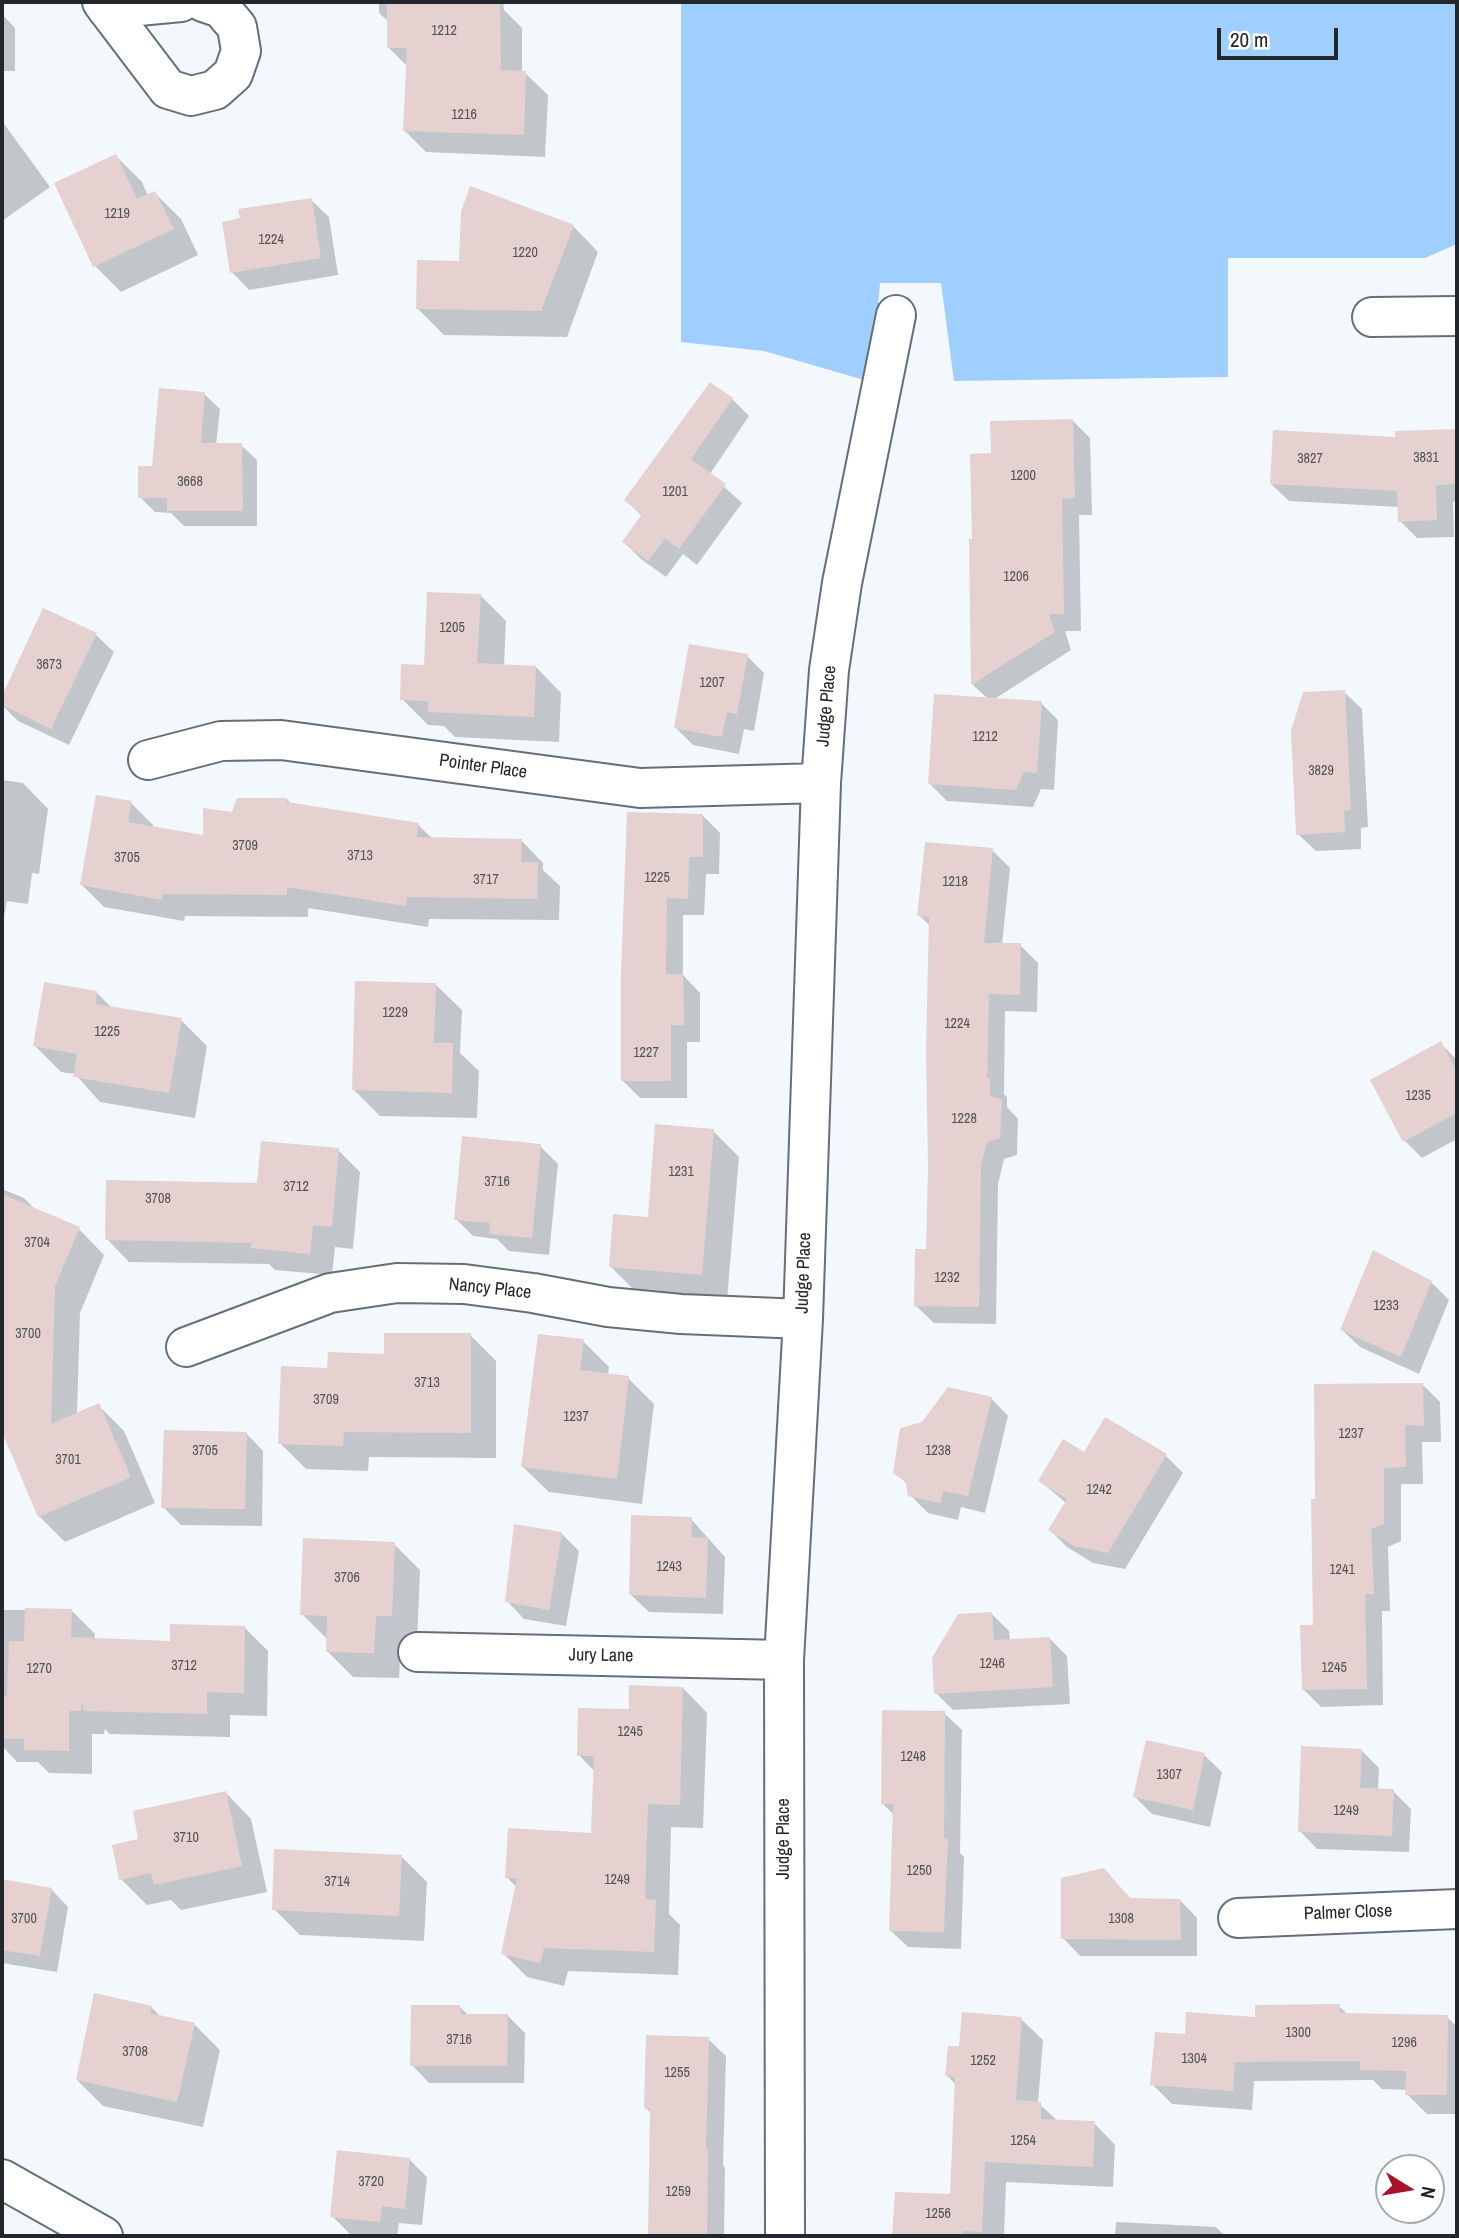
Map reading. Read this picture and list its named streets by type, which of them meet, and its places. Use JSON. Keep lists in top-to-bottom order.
{
  "streets": {
    "street": [
      "Judge Place",
      "Pointer Place",
      "Nancy Place",
      "Jury Lane",
      "Palmer Close"
    ]
  },
  "crossings": [
    ["Judge Place", "Pointer Place"],
    ["Judge Place", "Nancy Place"],
    ["Judge Place", "Jury Lane"]
  ],
  "house_numbers": [
    "1212",
    "1216",
    "1219",
    "1224",
    "1220",
    "3831",
    "3827",
    "1200",
    "3668",
    "1201",
    "1206",
    "1205",
    "3673",
    "1207",
    "1212",
    "3829",
    "3709",
    "3713",
    "3705",
    "1225",
    "3717",
    "1218",
    "1229",
    "1224",
    "1225",
    "1227",
    "1235",
    "1228",
    "1231",
    "3716",
    "3712",
    "3708",
    "3704",
    "1232",
    "1233",
    "3700",
    "3713",
    "3709",
    "1237",
    "1237",
    "3705",
    "1238",
    "3701",
    "1242",
    "1243",
    "1241",
    "3706",
    "1246",
    "3712",
    "1245",
    "1270",
    "1245",
    "1248",
    "1307",
    "1249",
    "3710",
    "1250",
    "1249",
    "3714",
    "3700",
    "1308",
    "1300",
    "3716",
    "1296",
    "3708",
    "1304",
    "1252",
    "1255",
    "1254",
    "3720",
    "1259",
    "1256"
  ],
  "scale_bar": "20 m",
  "north": "right"
}
